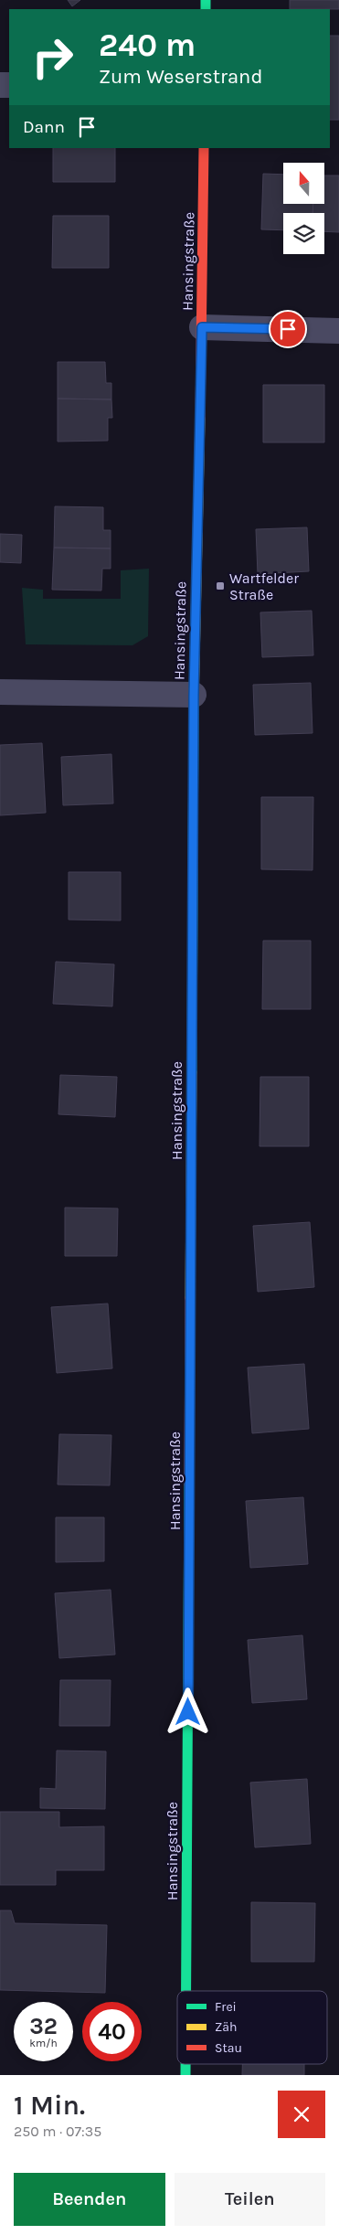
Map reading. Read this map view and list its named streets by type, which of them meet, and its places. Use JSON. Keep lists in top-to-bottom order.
{
  "streets": {
    "street": ["Hansingstraße"]
  },
  "places": {
    "transit": ["Wartfelder Straße"]
  },
  "legend": ["Frei", "Zäh", "Stau"],
  "north": "top",
  "page": {
    "turn": ["240 m", "Zum Weserstrand"],
    "then": "Dann",
    "speed": "32 km/h",
    "limit": "40",
    "heading": ["1 Min.", "250 m · 07:35"],
    "buttons": ["Beenden", "Teilen"]
  }
}
